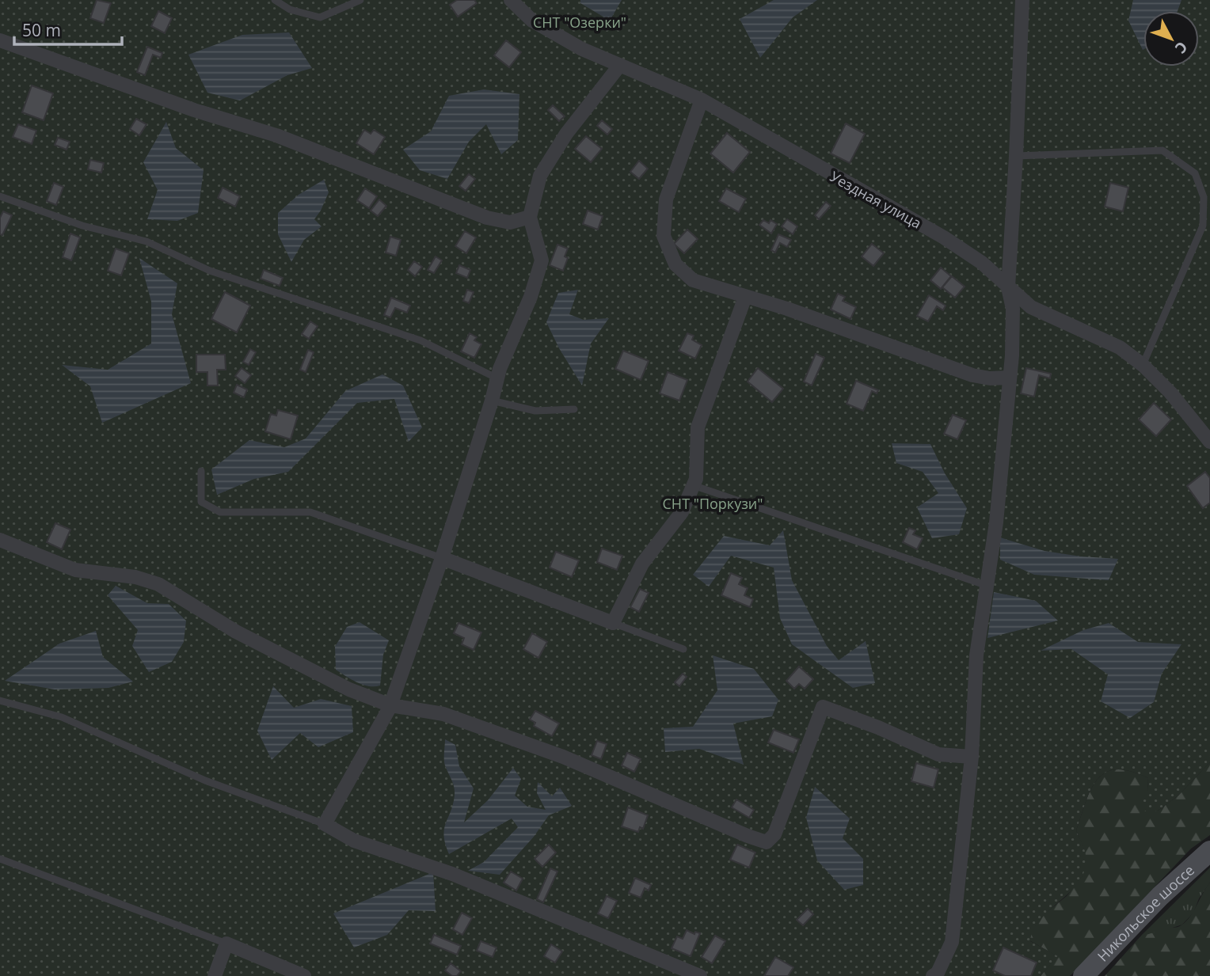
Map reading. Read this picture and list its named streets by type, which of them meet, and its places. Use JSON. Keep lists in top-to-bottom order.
{
  "streets": {
    "main road": ["Никольское шоссе"],
    "street": ["Уездная улица"]
  },
  "parks": ["СНТ \"Озерки\"", "СНТ \"Поркузи\""],
  "scale_bar": "50 m",
  "north": "bottom right"
}
